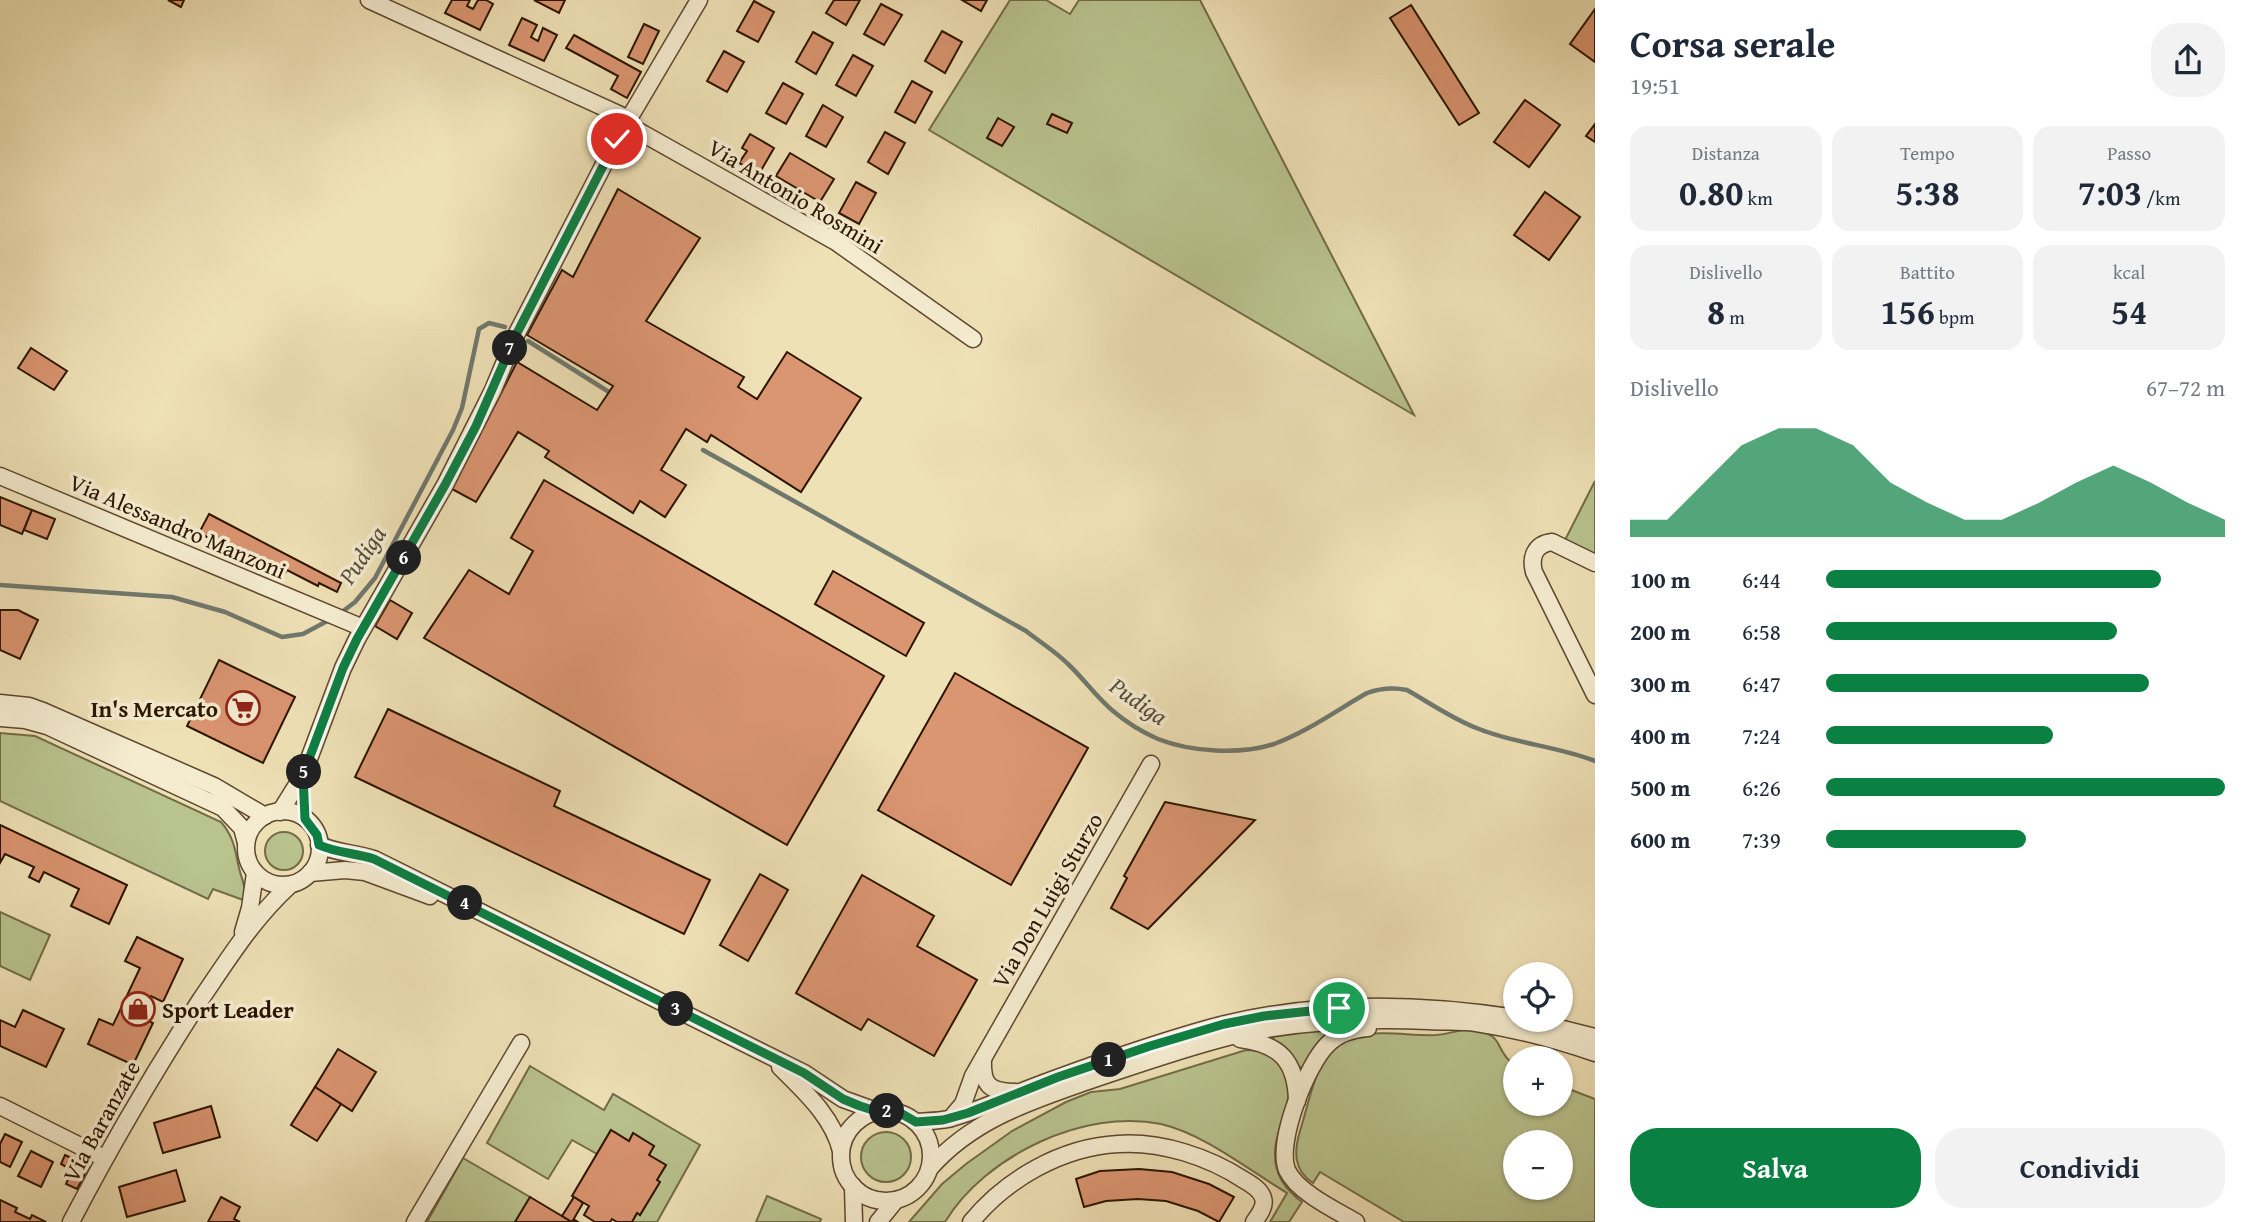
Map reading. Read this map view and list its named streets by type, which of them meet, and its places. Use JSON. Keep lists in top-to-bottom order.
{
  "streets": {
    "street": [
      "Via Antonio Rosmini",
      "Via Alessandro Manzoni",
      "Via Don Luigi Sturzo",
      "Via Baranzate"
    ]
  },
  "water": ["Pudiga"],
  "places": {
    "supermarket": ["In's Mercato"],
    "shop": ["Sport Leader"]
  },
  "page": {
    "heading": ["Corsa serale", "19:51"],
    "stats": [
      ["Distanza", "0.80 km"],
      ["Tempo", "5:38"],
      ["Passo", "7:03 /km"],
      ["Dislivello", "8 m"],
      ["Battito", "156 bpm"],
      ["kcal", "54"]
    ],
    "pins": [
      "7",
      "6",
      "5",
      "4",
      "3",
      "1",
      "2"
    ],
    "chart": ["Dislivello", "67–72 m"],
    "list": [
      {
        "name": "100 m",
        "note": "6:44"
      },
      {
        "name": "200 m",
        "note": "6:58"
      },
      {
        "name": "300 m",
        "note": "6:47"
      },
      {
        "name": "400 m",
        "note": "7:24"
      },
      {
        "name": "500 m",
        "note": "6:26"
      },
      {
        "name": "600 m",
        "note": "7:39"
      }
    ],
    "map_buttons": ["+", "−"],
    "buttons": ["Salva", "Condividi"]
  }
}
